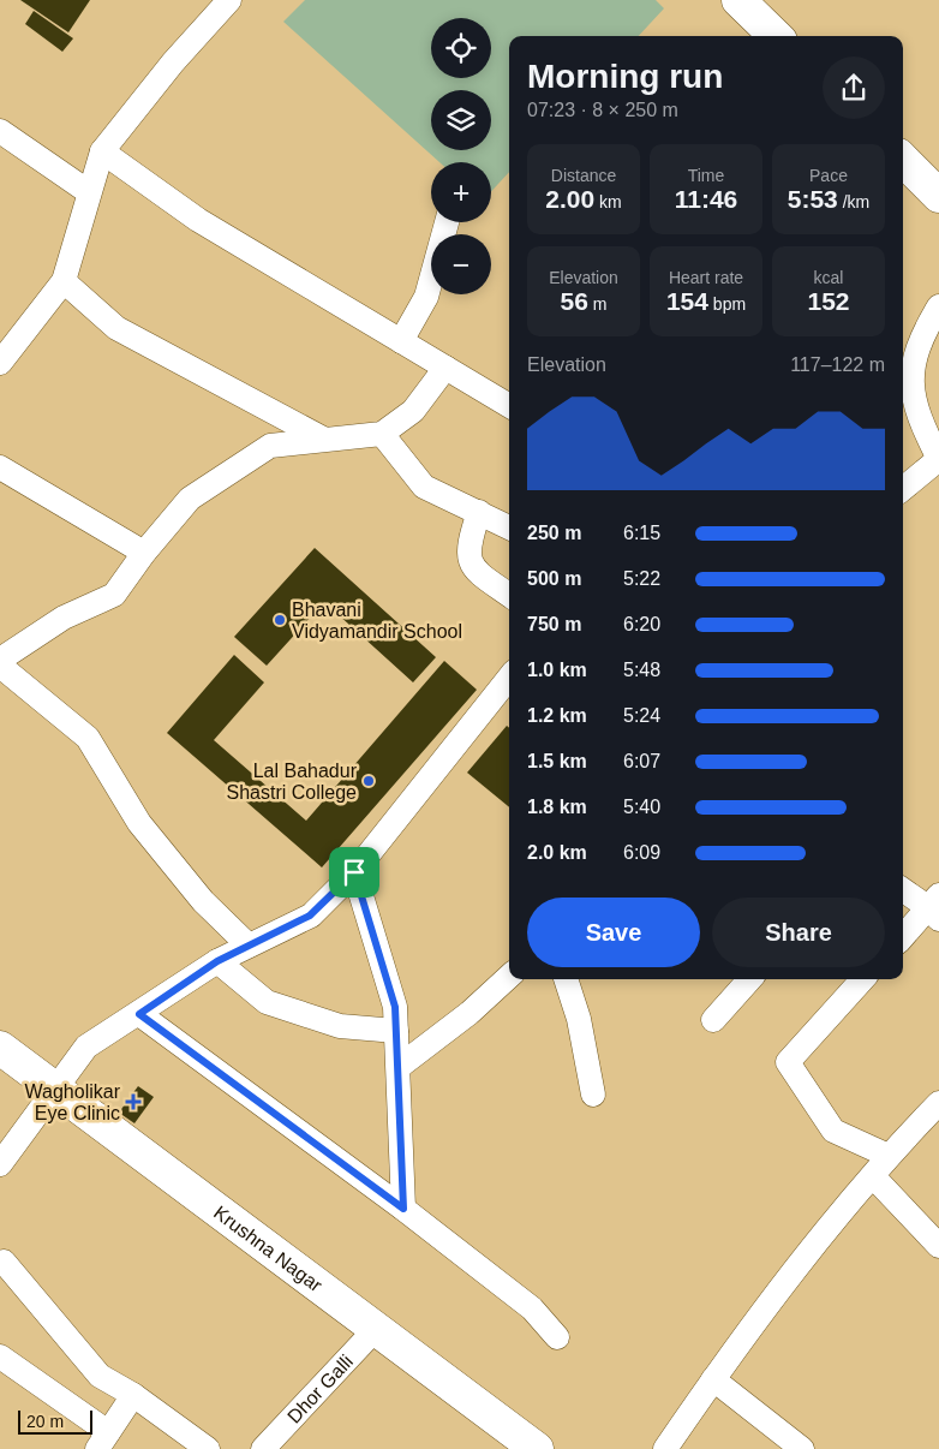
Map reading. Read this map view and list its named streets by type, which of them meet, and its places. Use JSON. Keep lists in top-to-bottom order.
{
  "streets": {
    "main road": ["Krushna Nagar"],
    "street": ["Dhor Galli"]
  },
  "crossings": [
    ["Krushna Nagar", "Dhor Galli"]
  ],
  "places": {
    "other": ["Bhavani Vidyamandir School", "Lal Bahadur Shastri College"],
    "health": ["Wagholikar Eye Clinic"]
  },
  "scale_bar": "20 m",
  "page": {
    "map_buttons": ["+", "−"],
    "heading": ["Morning run", "07:23 · 8 × 250 m"],
    "stats": [
      ["Distance", "2.00 km"],
      ["Time", "11:46"],
      ["Pace", "5:53 /km"],
      ["Elevation", "56 m"],
      ["Heart rate", "154 bpm"],
      ["kcal", "152"]
    ],
    "chart": ["Elevation", "117–122 m"],
    "list": [
      {
        "name": "250 m",
        "note": "6:15"
      },
      {
        "name": "500 m",
        "note": "5:22"
      },
      {
        "name": "750 m",
        "note": "6:20"
      },
      {
        "name": "1.0 km",
        "note": "5:48"
      },
      {
        "name": "1.2 km",
        "note": "5:24"
      },
      {
        "name": "1.5 km",
        "note": "6:07"
      },
      {
        "name": "1.8 km",
        "note": "5:40"
      },
      {
        "name": "2.0 km",
        "note": "6:09"
      }
    ],
    "buttons": ["Save", "Share"],
    "scale": "20 m"
  }
}
